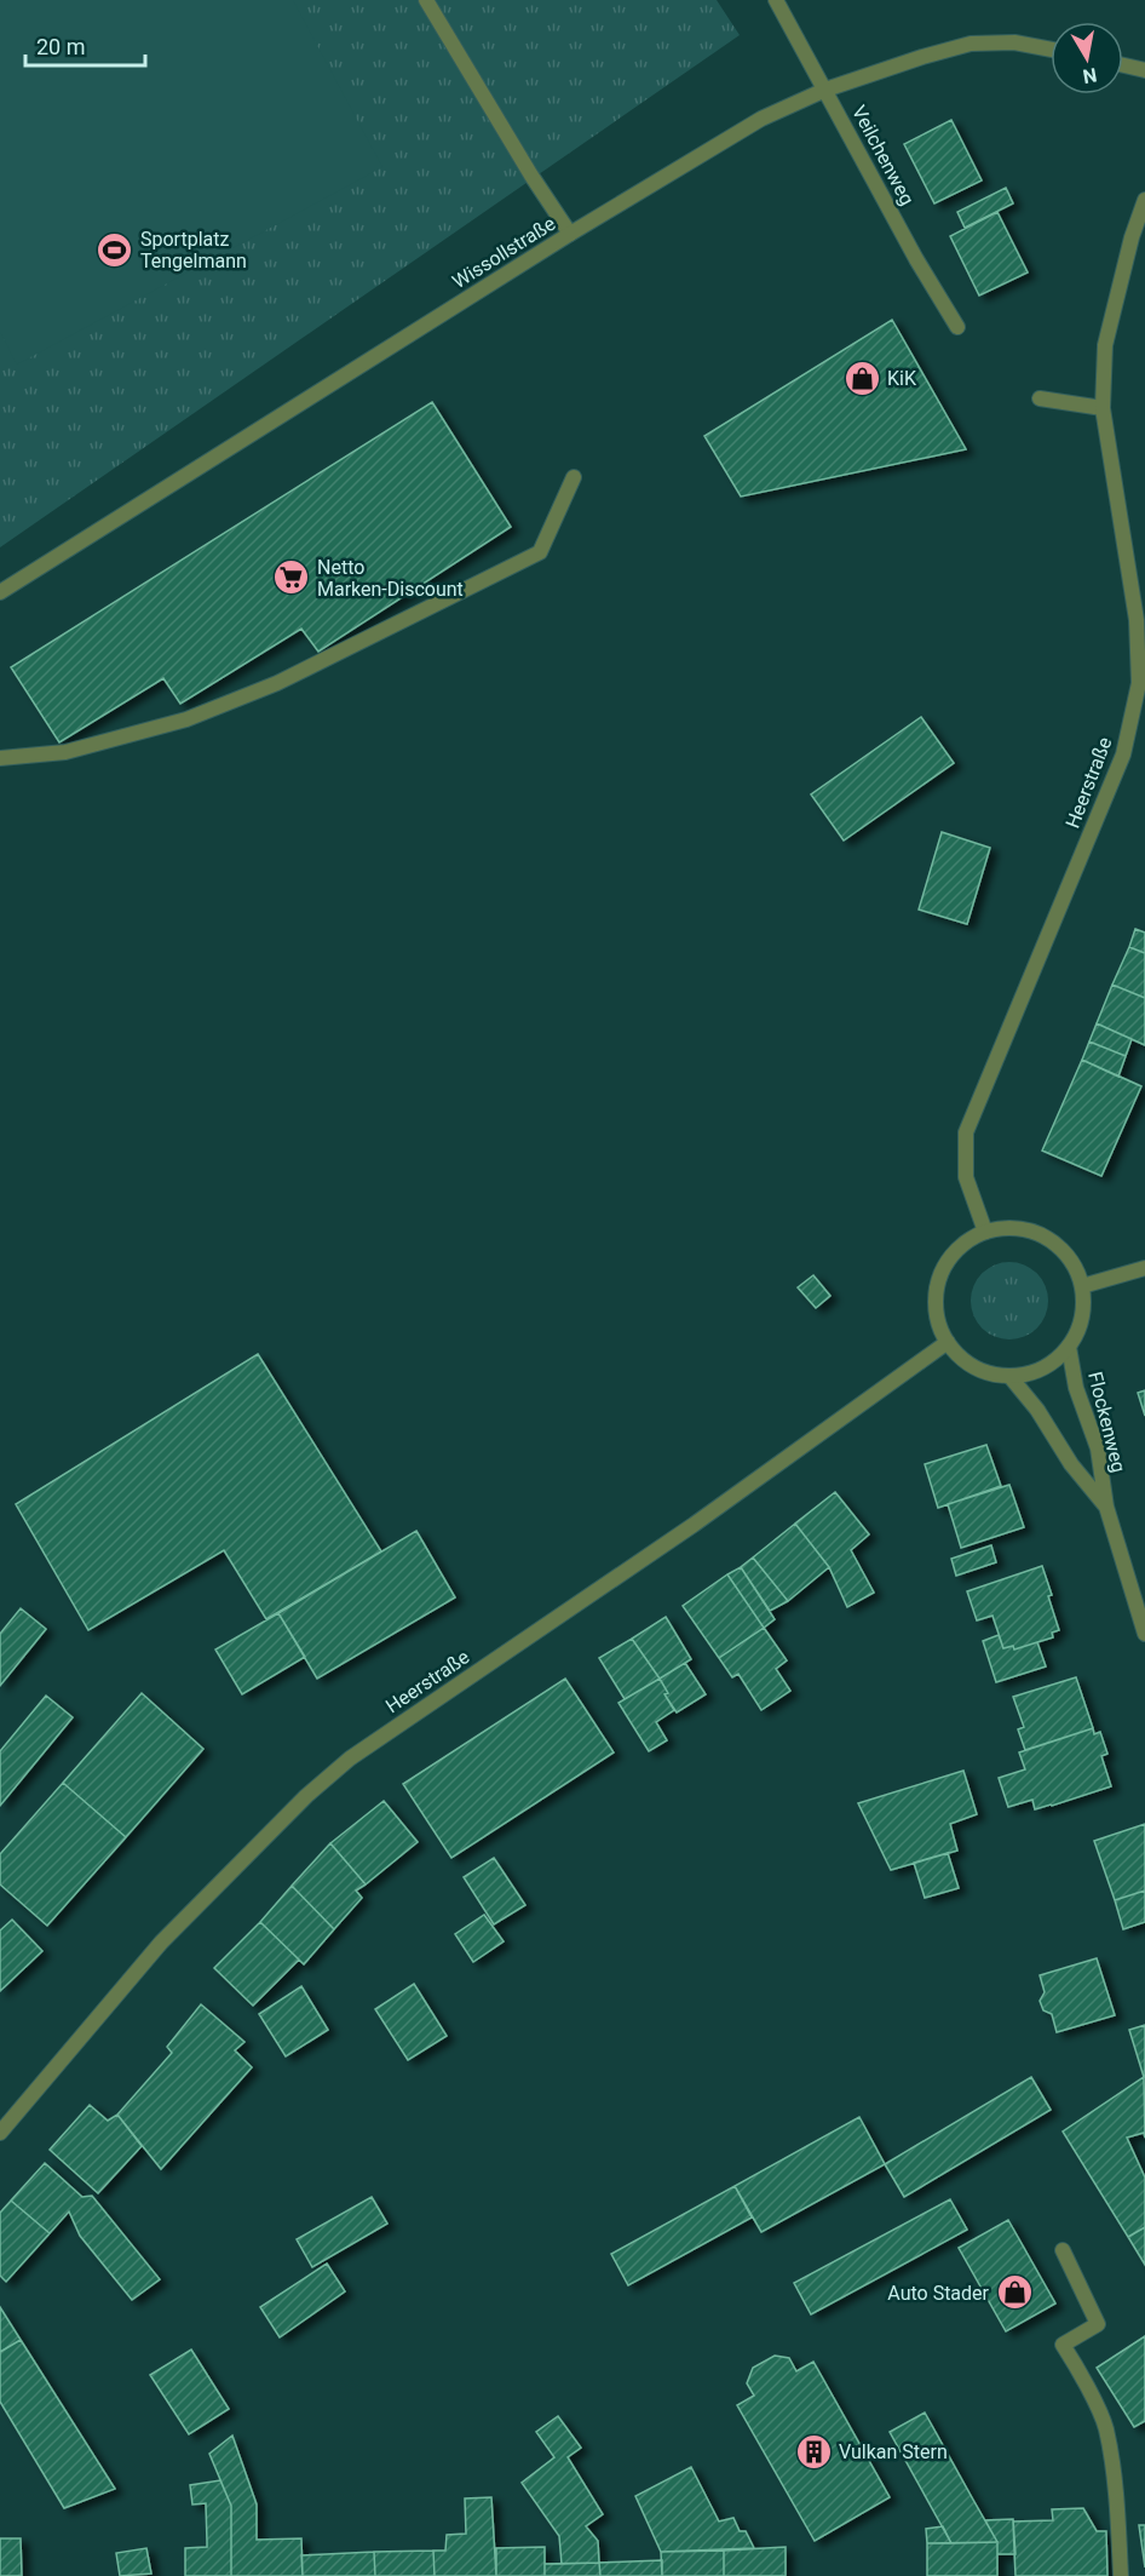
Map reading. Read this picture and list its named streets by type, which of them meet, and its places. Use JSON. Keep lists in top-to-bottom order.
{
  "streets": {
    "street": [
      "Veilchenweg",
      "Wissollstraße",
      "Heerstraße",
      "Flockenweg"
    ]
  },
  "crossings": [
    ["Veilchenweg", "Wissollstraße"],
    ["Heerstraße", "Flockenweg"]
  ],
  "places": {
    "sports": ["Sportplatz Tengelmann"],
    "shop": ["KiK", "Auto Stader"],
    "supermarket": ["Netto Marken-Discount"],
    "building": ["Vulkan Stern"]
  },
  "scale_bar": "20 m",
  "north": "bottom"
}
